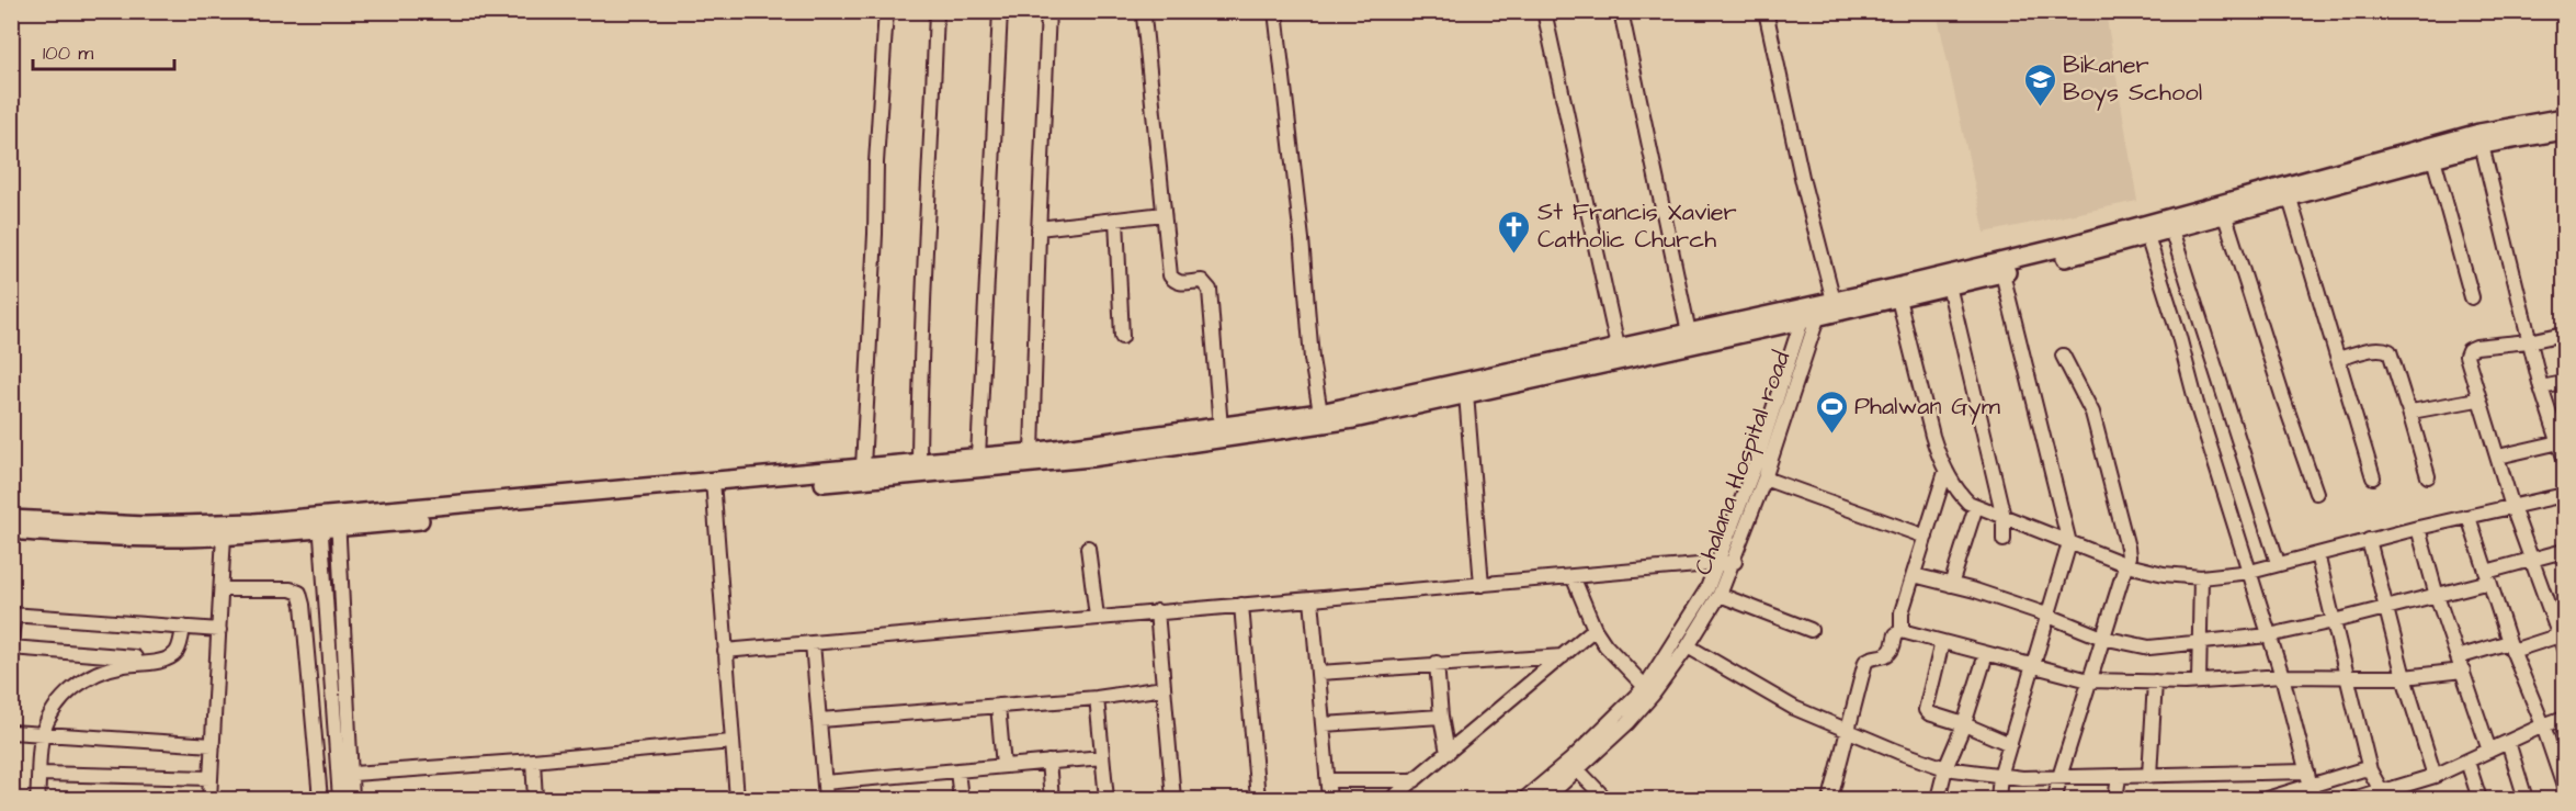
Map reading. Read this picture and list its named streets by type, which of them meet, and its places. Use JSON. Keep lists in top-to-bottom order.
{
  "streets": {
    "street": ["Chalana Hospital road"]
  },
  "places": {
    "school or university": ["Bikaner Boys School"],
    "church": ["St Francis Xavier Catholic Church"],
    "sports": ["Phalwan Gym"]
  },
  "scale_bar": "100 m"
}
